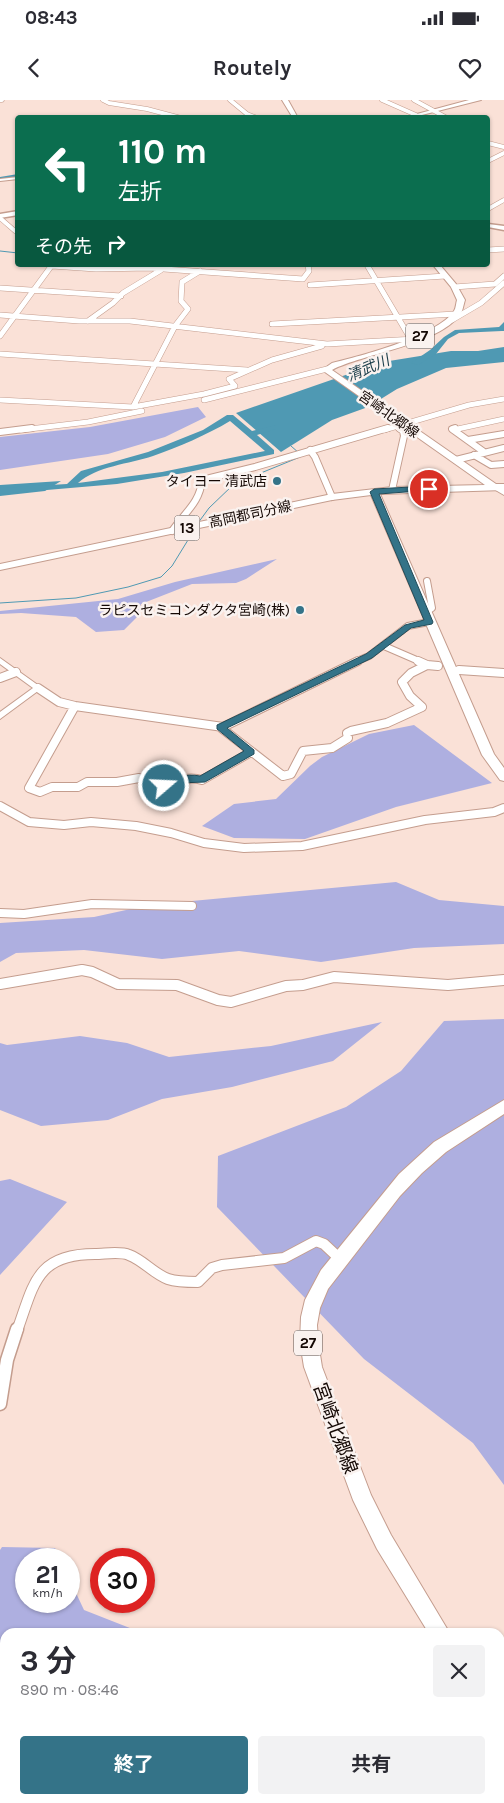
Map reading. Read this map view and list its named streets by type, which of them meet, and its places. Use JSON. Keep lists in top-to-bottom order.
{
  "streets": {
    "main road": [
      "27",
      "宮崎北郷線",
      "高岡都司分線",
      "13"
    ]
  },
  "crossings": [
    ["27", "宮崎北郷線"],
    ["宮崎北郷線", "高岡都司分線"]
  ],
  "water": ["清武川"],
  "places": ["タイヨー 清武店", "ラピスセミコンダクタ宮崎(株)"],
  "page": {
    "status": "08:43",
    "header": "Routely",
    "turn": ["110 m", "左折"],
    "then": "その先",
    "speed": "21 km/h",
    "limit": "30",
    "heading": ["3 分", "890 m · 08:46"],
    "buttons": ["終了", "共有"]
  }
}
